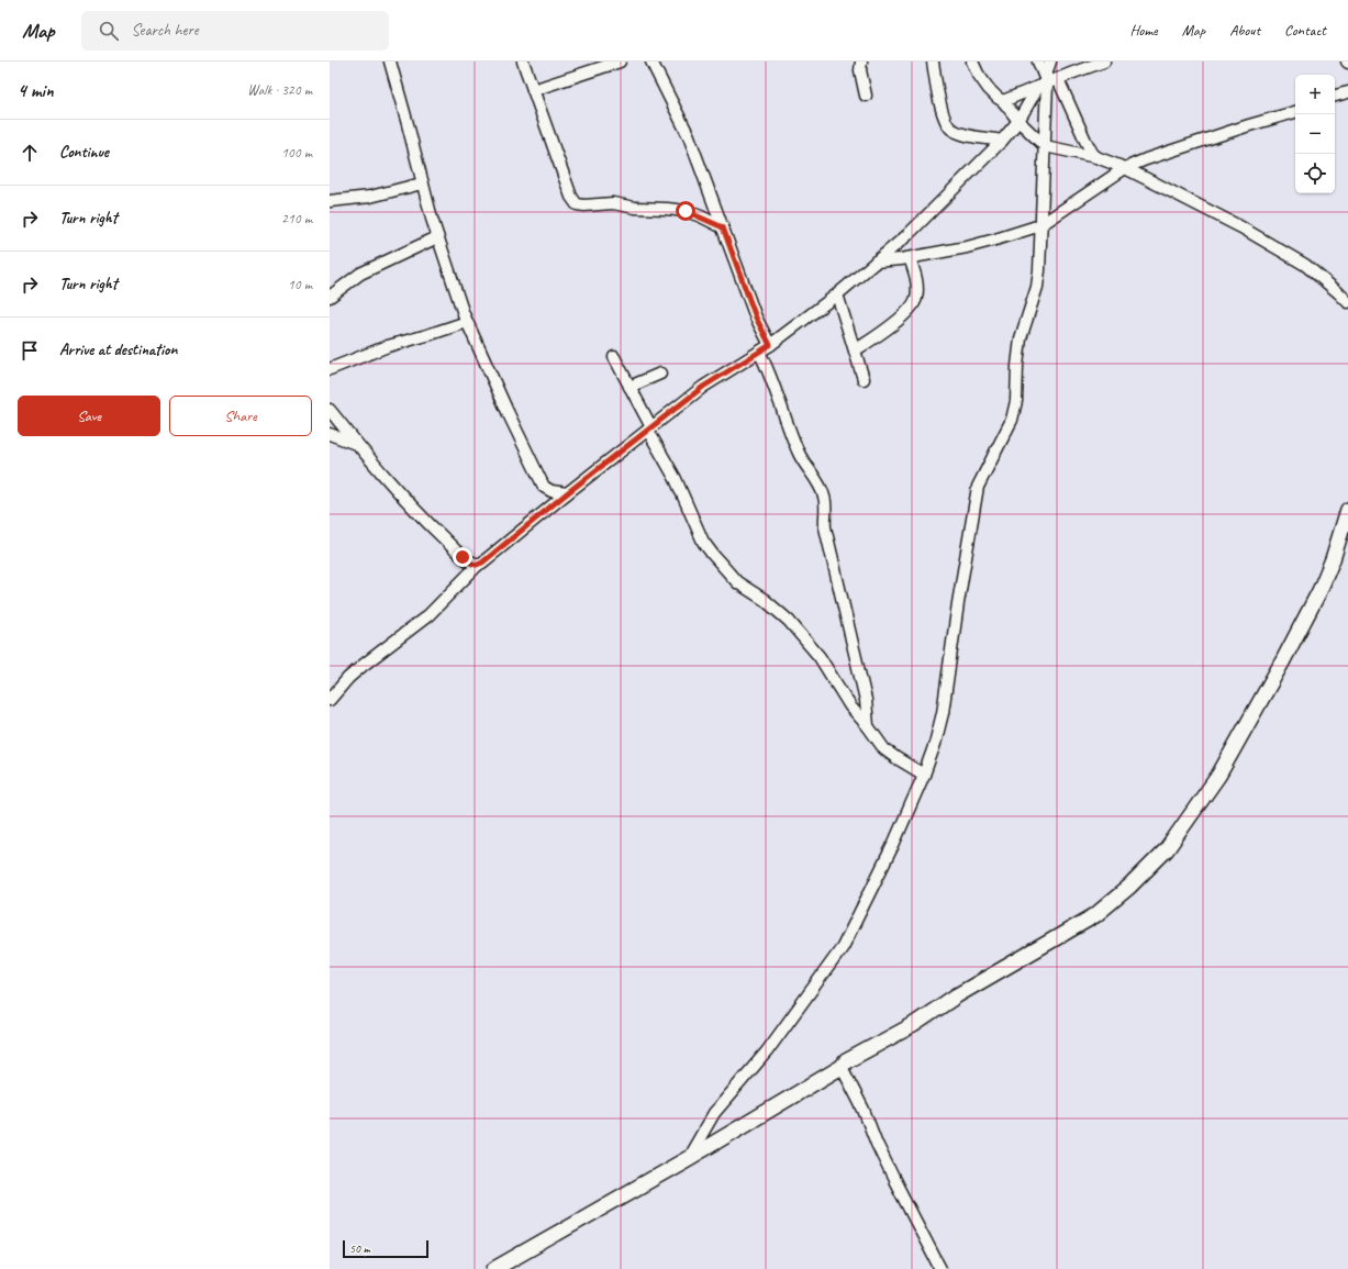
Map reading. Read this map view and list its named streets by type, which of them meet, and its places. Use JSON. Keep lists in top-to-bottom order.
{
  "scale_bar": "50 m",
  "page": {
    "header": "Map",
    "search": "Search here",
    "nav": [
      "Home",
      "Map",
      "About",
      "Contact"
    ],
    "heading": ["4 min", "Walk · 320 m"],
    "map_buttons": ["+", "−"],
    "list": [
      ["Continue", "100 m"],
      ["Turn right", "210 m"],
      ["Turn right", "10 m"],
      "Arrive at destination"
    ],
    "buttons": ["Save", "Share"],
    "scale": "50 m"
  }
}
